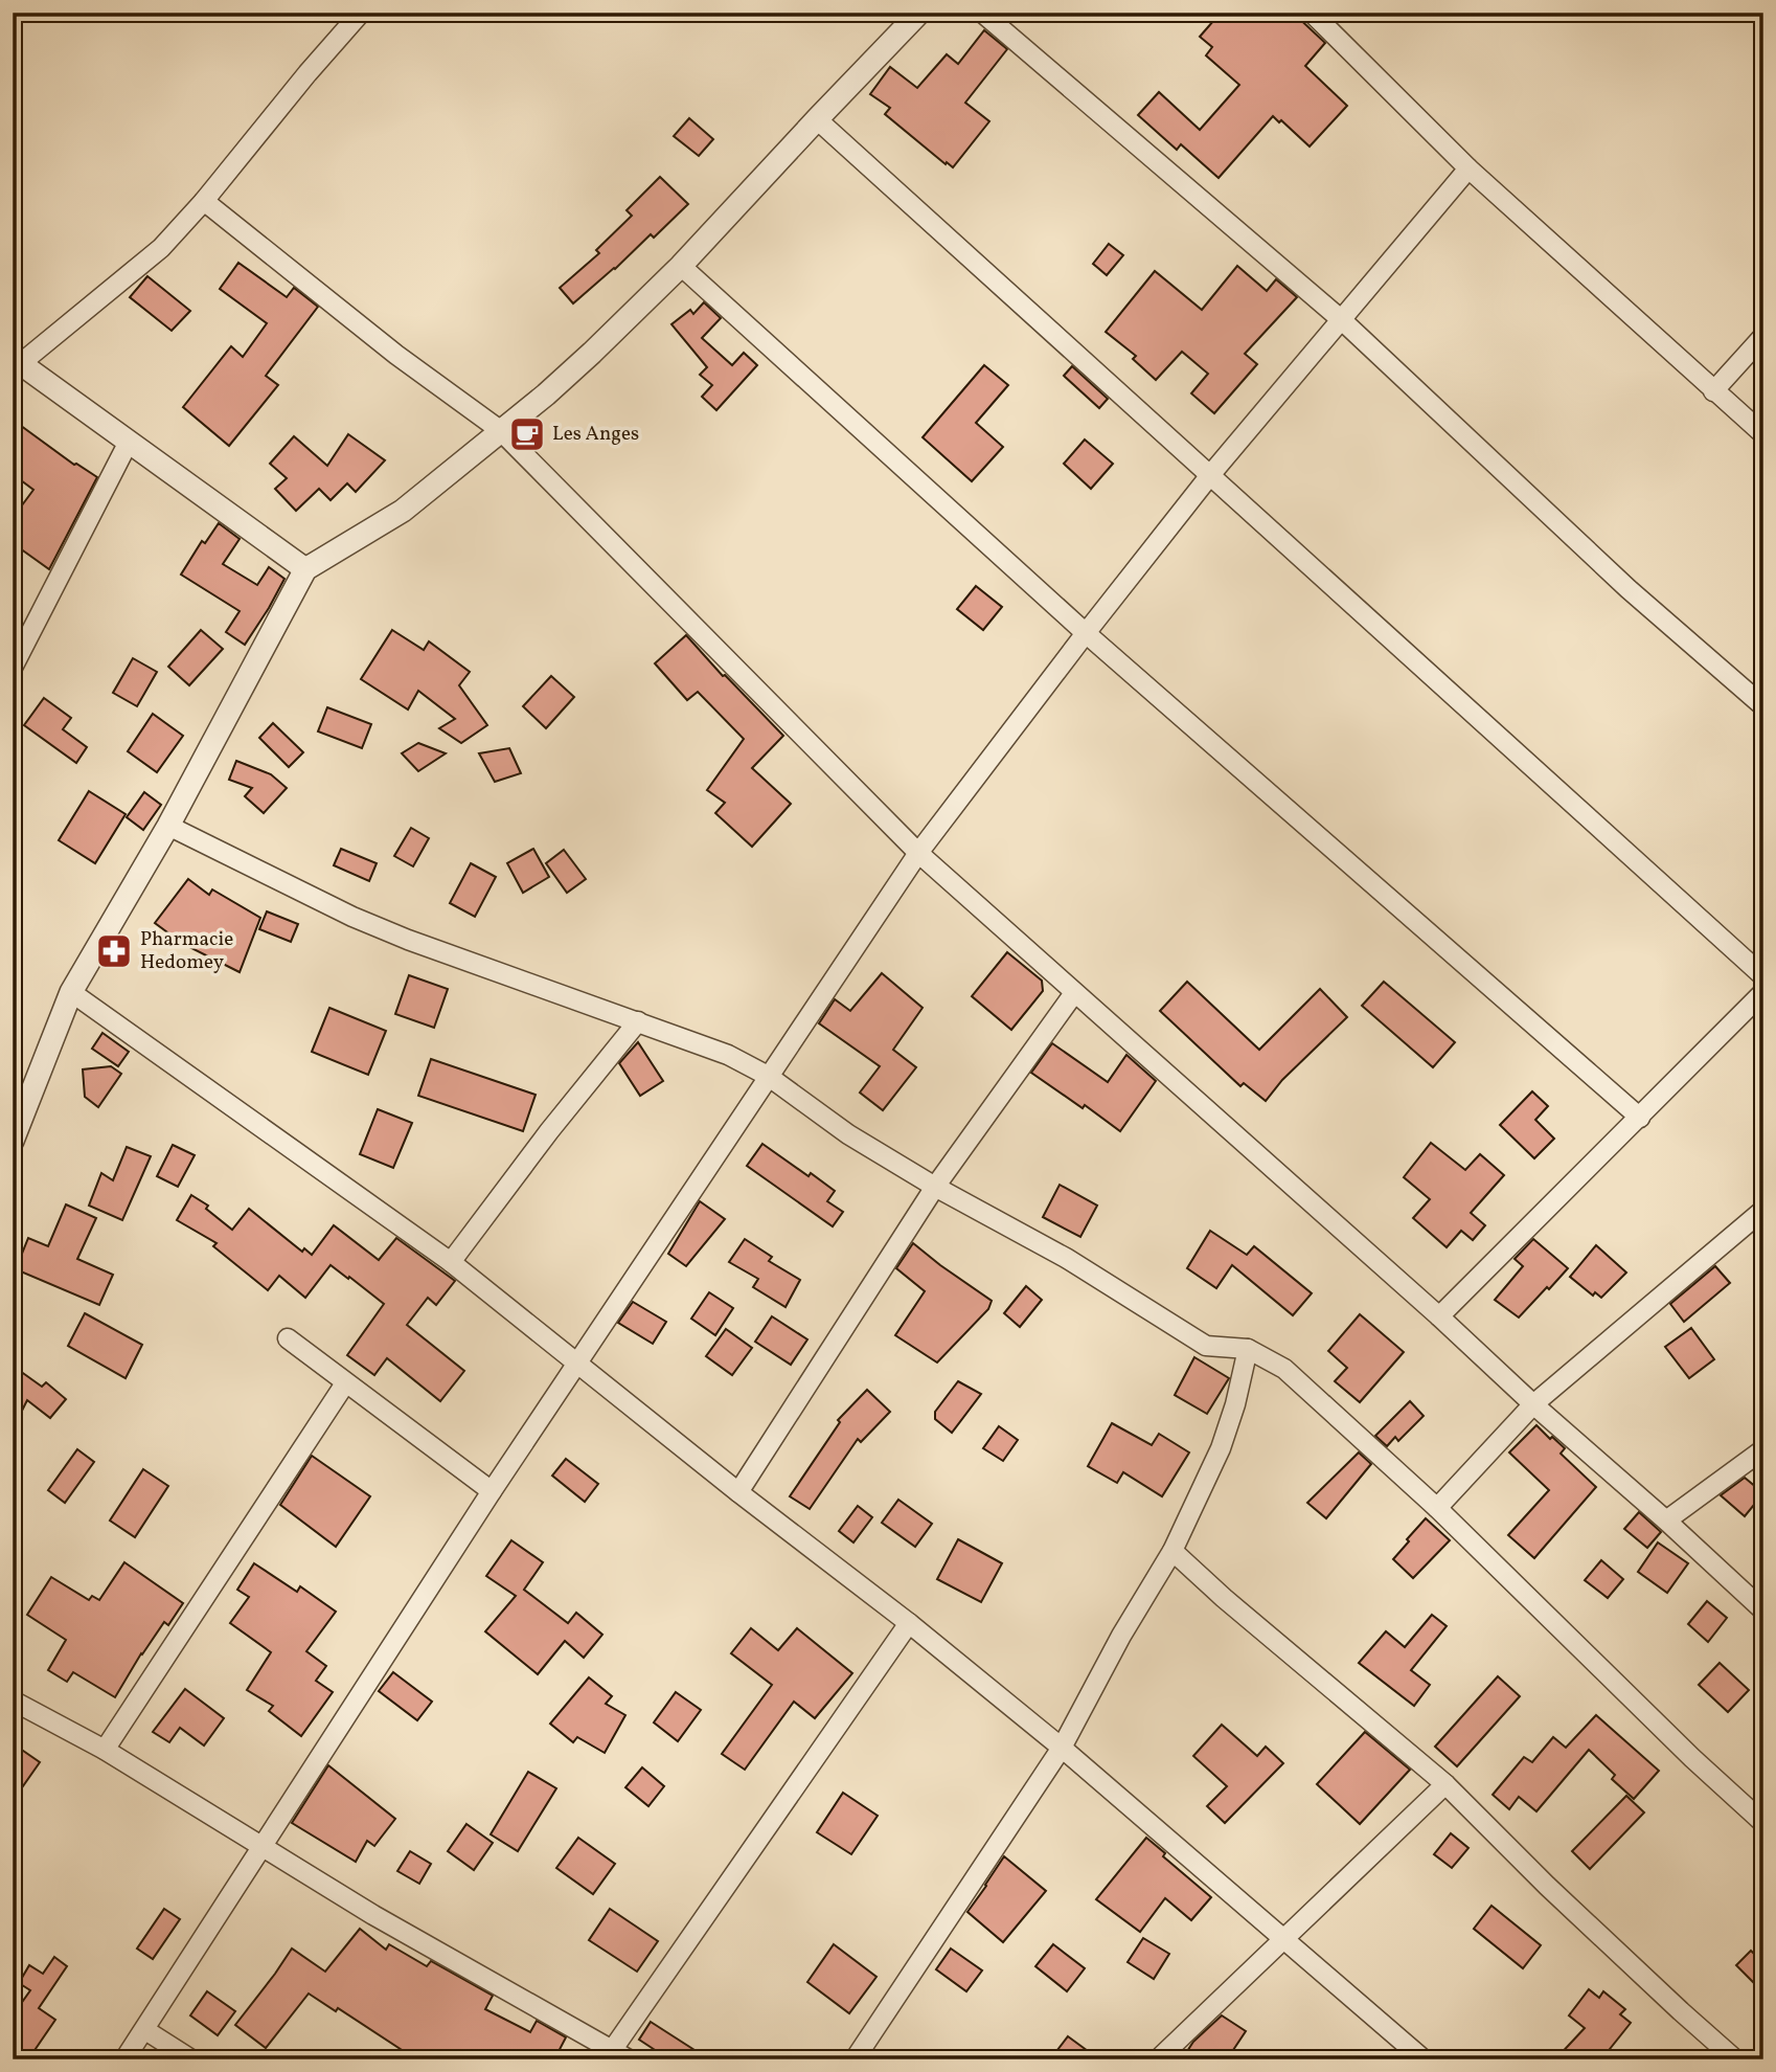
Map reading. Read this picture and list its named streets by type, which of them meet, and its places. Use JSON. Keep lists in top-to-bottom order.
{
  "places": {
    "cafe": ["Les Anges"],
    "pharmacy": ["Pharmacie Hedomey"]
  }
}
